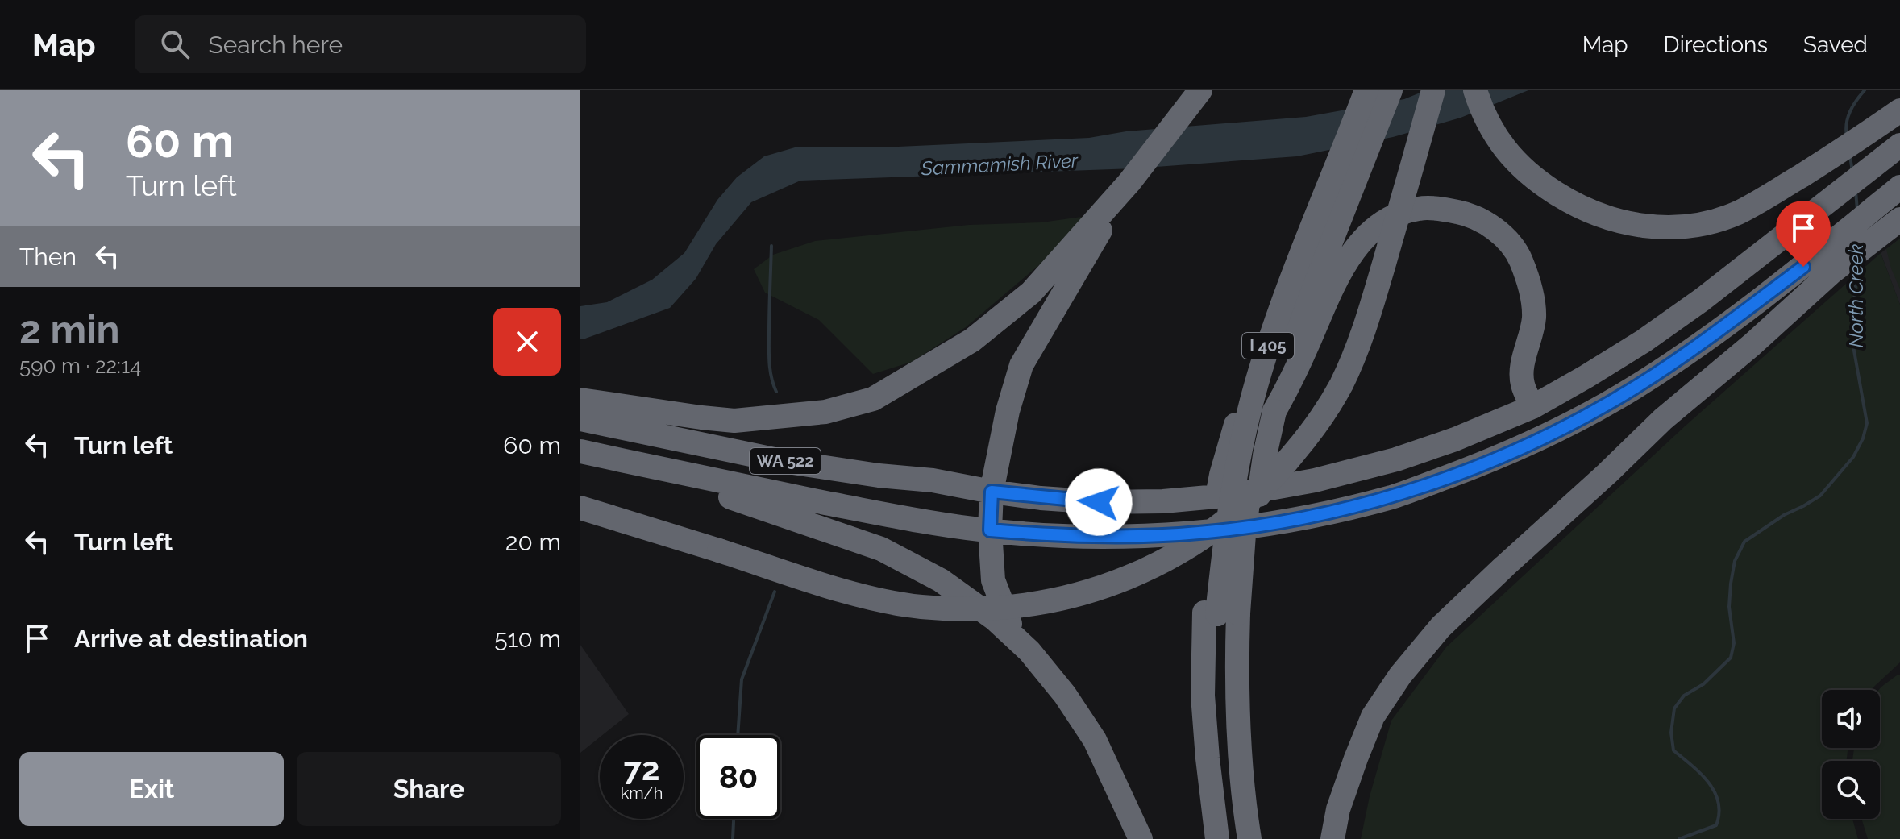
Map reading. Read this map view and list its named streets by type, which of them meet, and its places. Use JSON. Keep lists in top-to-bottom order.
{
  "streets": {
    "highway": ["I 405", "WA 522"]
  },
  "water": ["Sammamish River", "North Creek"],
  "page": {
    "header": "Map",
    "search": "Search here",
    "nav": ["Map", "Directions", "Saved"],
    "turn": ["60 m", "Turn left"],
    "then": "Then",
    "heading": ["2 min", "590 m · 22:14"],
    "list": [
      {
        "name": "Turn left",
        "value": "60 m"
      },
      {
        "name": "Turn left",
        "value": "20 m"
      },
      {
        "name": "Arrive at destination",
        "value": "510 m"
      }
    ],
    "speed": "72 km/h",
    "limit": "80",
    "buttons": ["Exit", "Share"]
  }
}
